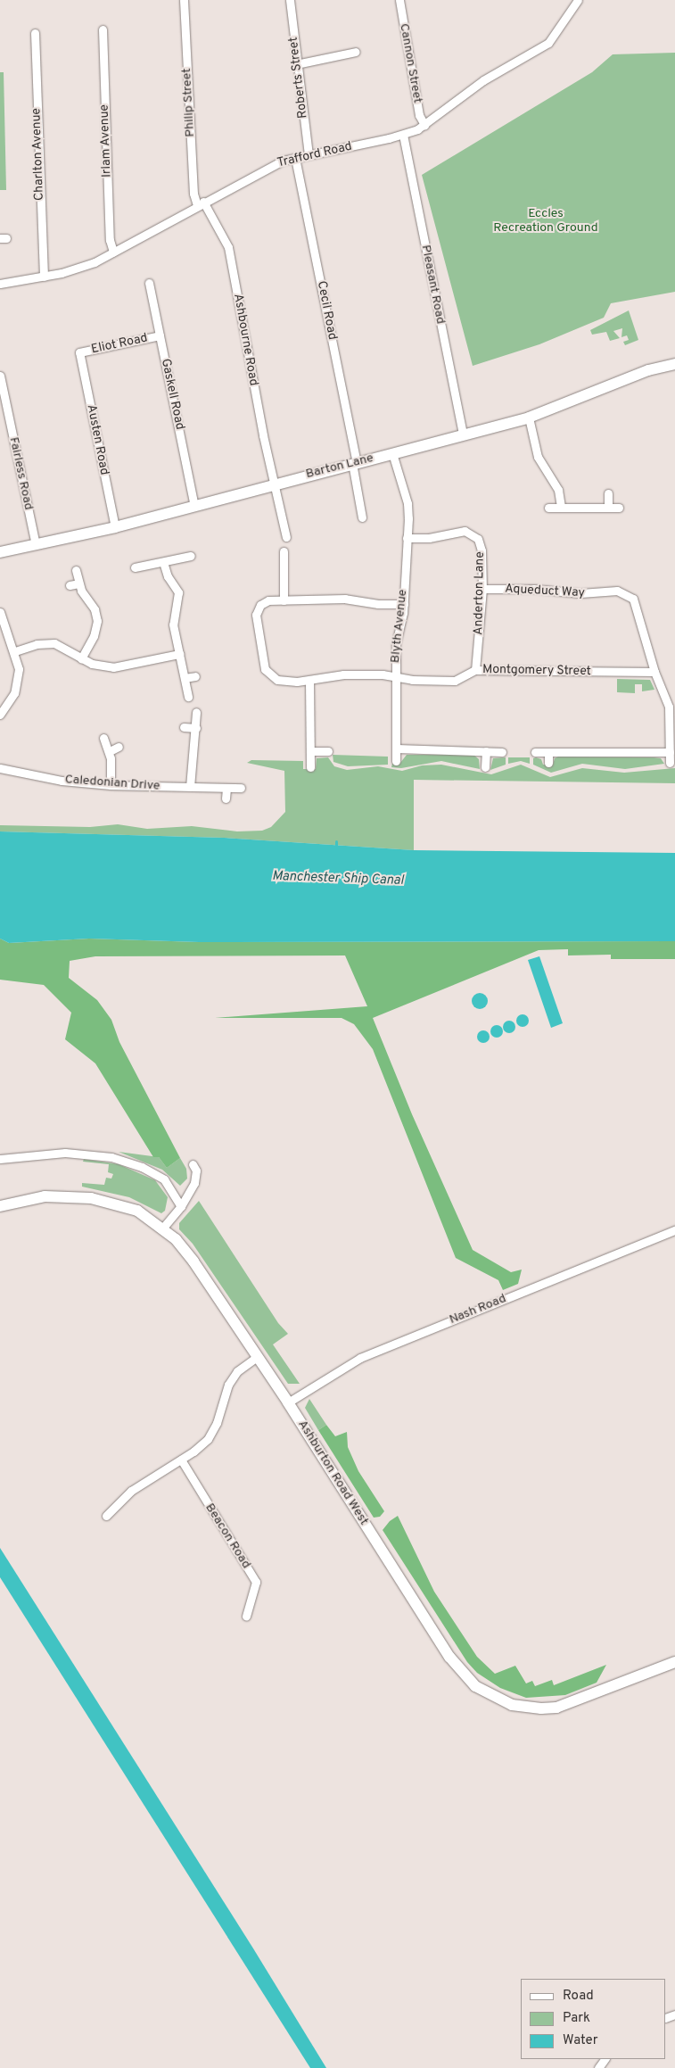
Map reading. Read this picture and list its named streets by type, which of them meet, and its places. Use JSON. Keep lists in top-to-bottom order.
{
  "streets": {
    "main road": ["Barton Lane", "Ashburton Road West"],
    "street": [
      "Cannon Street",
      "Roberts Street",
      "Philip Street",
      "Irlam Avenue",
      "Charlton Avenue",
      "Trafford Road",
      "Pleasant Road",
      "Cecil Road",
      "Ashbourne Road",
      "Eliot Road",
      "Gaskell Road",
      "Austen Road",
      "Fairless Road",
      "Aqueduct Way",
      "Anderton Lane",
      "Blyth Avenue",
      "Montgomery Street",
      "Caledonian Drive",
      "Nash Road",
      "Beacon Road"
    ]
  },
  "crossings": [
    ["Cannon Street", "Trafford Road"],
    ["Roberts Street", "Trafford Road"],
    ["Philip Street", "Trafford Road"],
    ["Philip Street", "Ashbourne Road"],
    ["Irlam Avenue", "Trafford Road"],
    ["Charlton Avenue", "Trafford Road"],
    ["Trafford Road", "Pleasant Road"],
    ["Trafford Road", "Cecil Road"],
    ["Trafford Road", "Ashbourne Road"],
    ["Pleasant Road", "Barton Lane"],
    ["Cecil Road", "Barton Lane"],
    ["Ashbourne Road", "Barton Lane"],
    ["Eliot Road", "Gaskell Road"],
    ["Eliot Road", "Austen Road"],
    ["Gaskell Road", "Barton Lane"],
    ["Austen Road", "Barton Lane"],
    ["Barton Lane", "Fairless Road"],
    ["Barton Lane", "Blyth Avenue"],
    ["Aqueduct Way", "Anderton Lane"],
    ["Aqueduct Way", "Montgomery Street"],
    ["Anderton Lane", "Blyth Avenue"],
    ["Anderton Lane", "Montgomery Street"],
    ["Blyth Avenue", "Montgomery Street"],
    ["Nash Road", "Ashburton Road West"]
  ],
  "water": ["Manchester Ship Canal"],
  "parks": ["Eccles Recreation Ground"],
  "legend": ["Road", "Park", "Water"]
}
